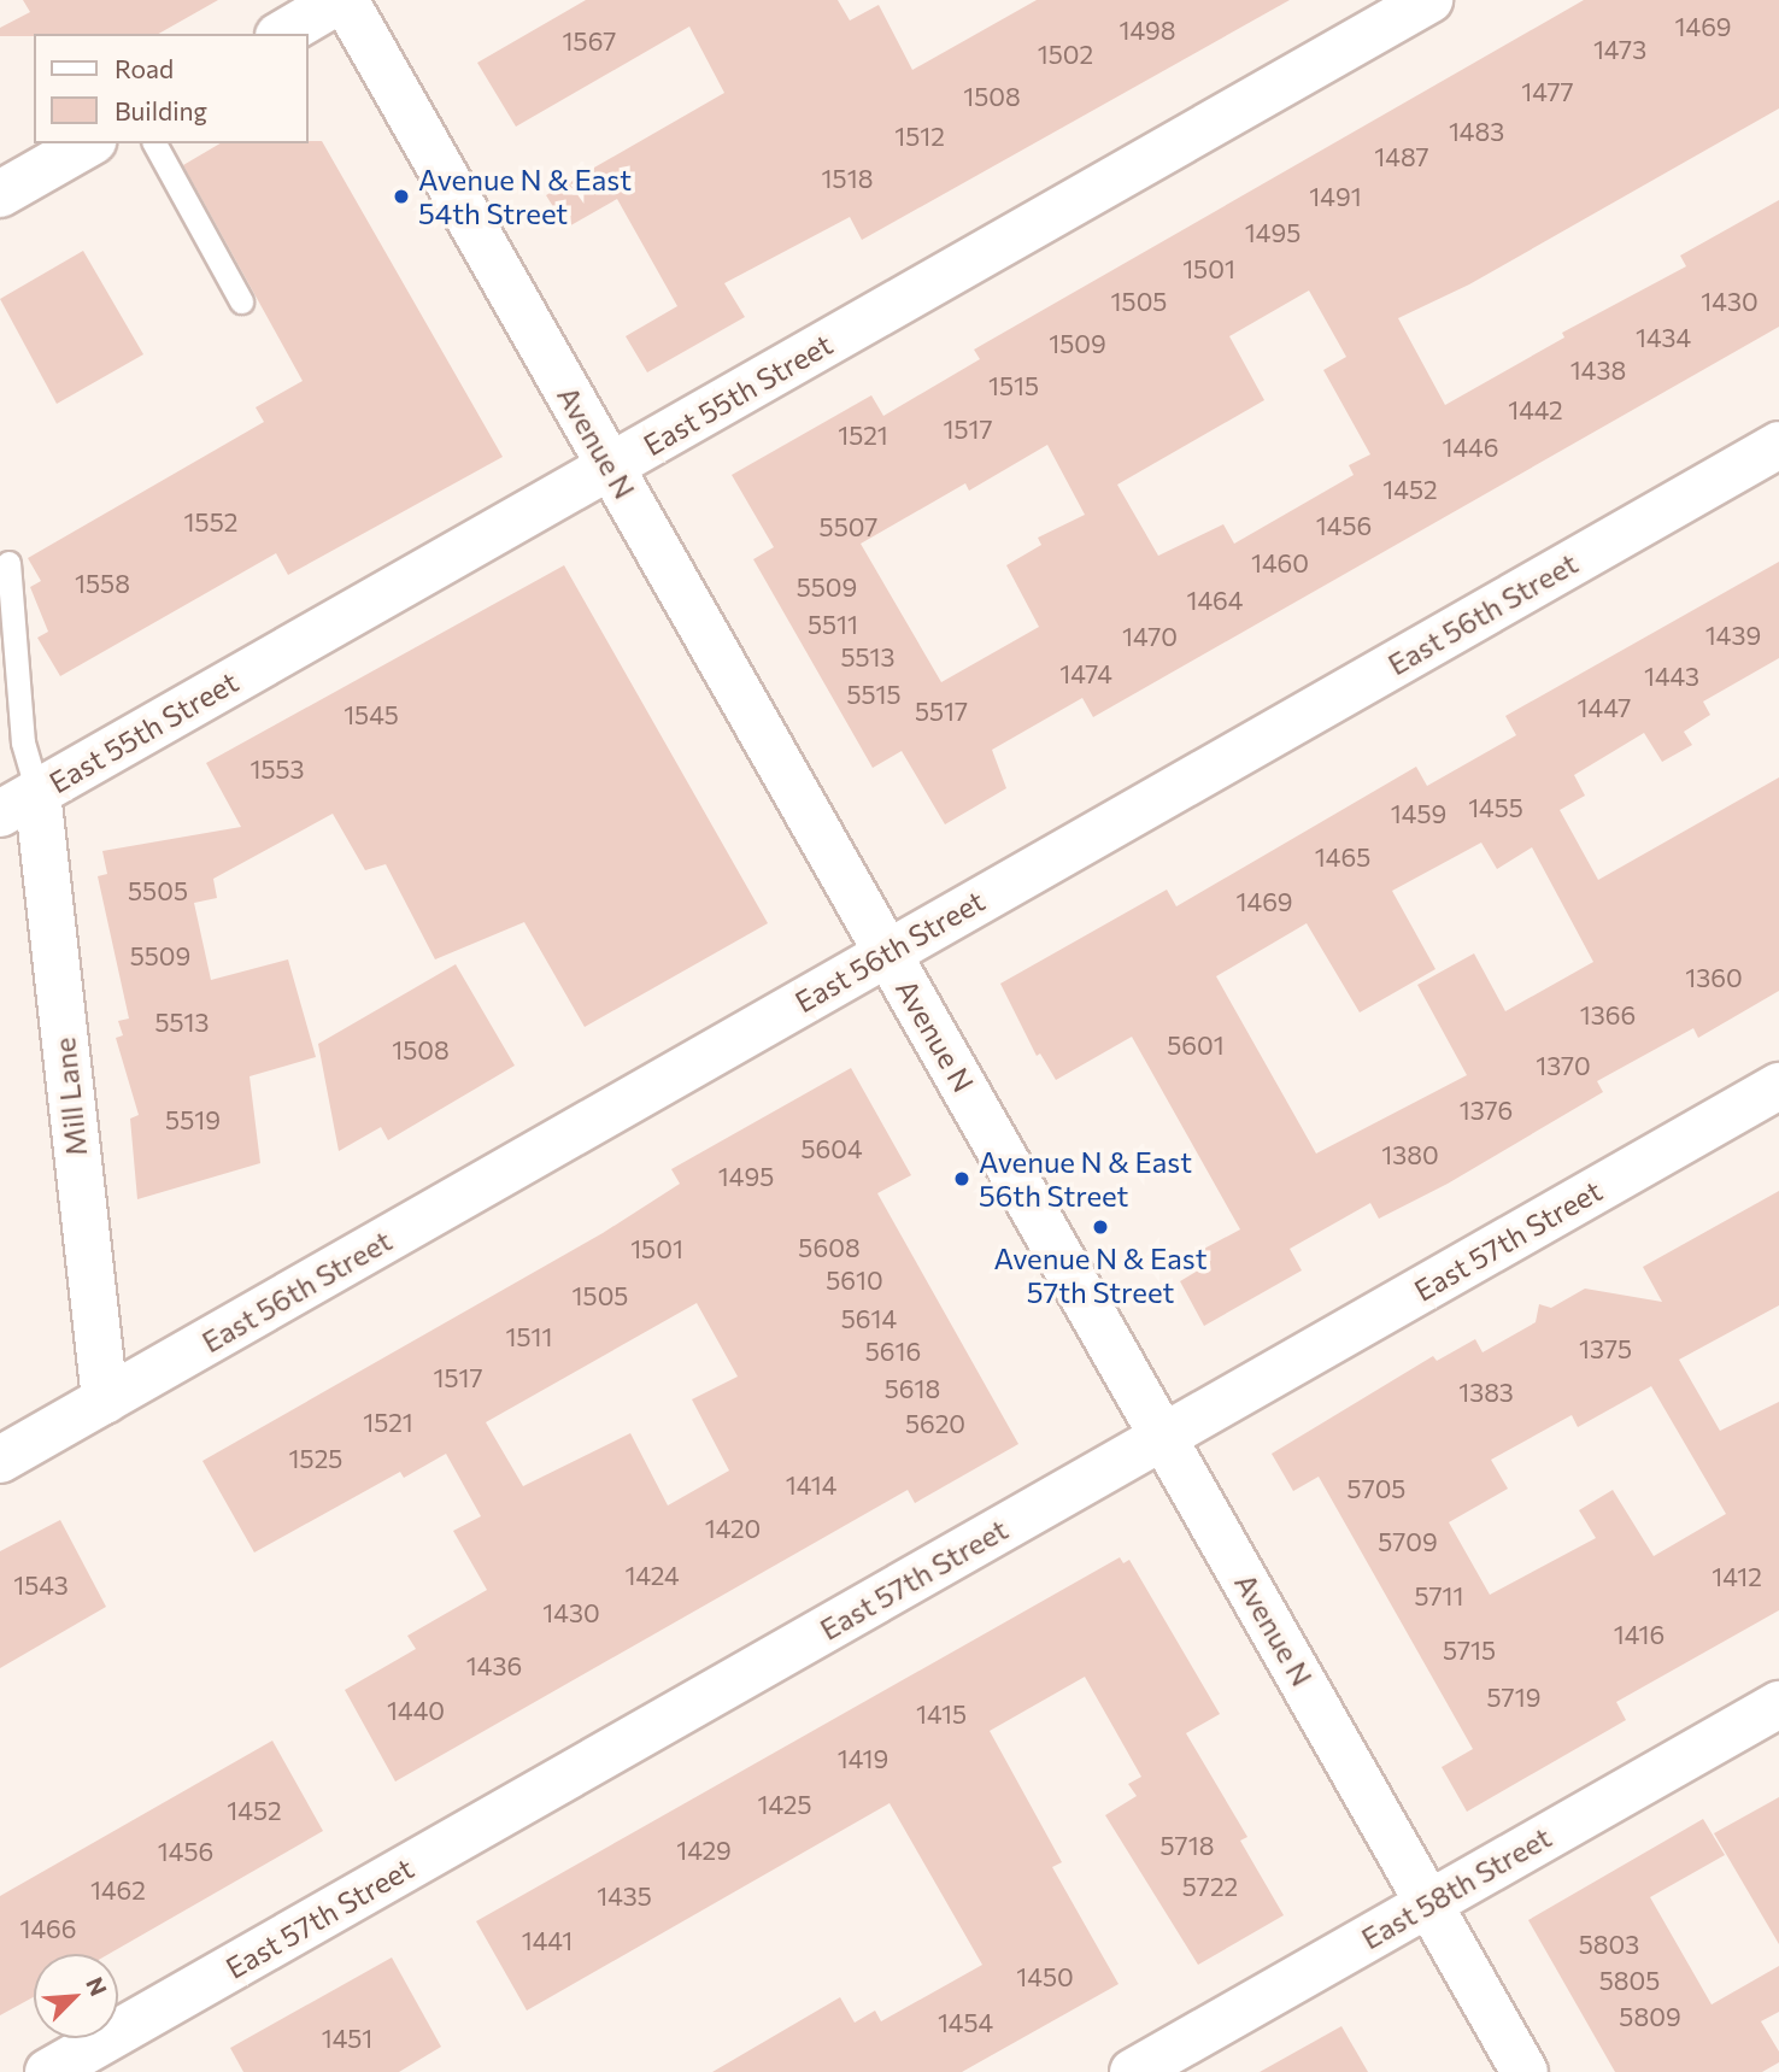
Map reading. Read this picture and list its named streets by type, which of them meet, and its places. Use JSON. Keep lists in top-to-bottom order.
{
  "streets": {
    "street": [
      "East 55th Street",
      "Avenue N",
      "East 56th Street",
      "Mill Lane",
      "East 57th Street",
      "East 58th Street"
    ]
  },
  "crossings": [
    ["East 55th Street", "Avenue N"],
    ["East 55th Street", "Mill Lane"],
    ["Avenue N", "East 56th Street"],
    ["Avenue N", "East 57th Street"],
    ["Avenue N", "East 58th Street"],
    ["East 56th Street", "Mill Lane"]
  ],
  "places": ["Avenue N & East 54th Street", "Avenue N & East 56th Street", "Avenue N & East 57th Street"],
  "house_numbers": [
    "1469",
    "1498",
    "1567",
    "1473",
    "1502",
    "1477",
    "1508",
    "1483",
    "1512",
    "1487",
    "1518",
    "1491",
    "1495",
    "1501",
    "1505",
    "1430",
    "1434",
    "1509",
    "1438",
    "1515",
    "1442",
    "1517",
    "1521",
    "1446",
    "1452",
    "1552",
    "1456",
    "5507",
    "1460",
    "1558",
    "5509",
    "1464",
    "5511",
    "1439",
    "1470",
    "5513",
    "1474",
    "1443",
    "5515",
    "1447",
    "5517",
    "1545",
    "1553",
    "1455",
    "1459",
    "1465",
    "5505",
    "1469",
    "5509",
    "1360",
    "1366",
    "5513",
    "5601",
    "1508",
    "1370",
    "1376",
    "5519",
    "5604",
    "1380",
    "1495",
    "5608",
    "1501",
    "5610",
    "1505",
    "5614",
    "1511",
    "1375",
    "5616",
    "1517",
    "5618",
    "1383",
    "1521",
    "5620",
    "1525",
    "1414",
    "5705",
    "1420",
    "5709",
    "1424",
    "1412",
    "1543",
    "5711",
    "1430",
    "1416",
    "5715",
    "1436",
    "5719",
    "1440",
    "1415",
    "1419",
    "1425",
    "1452",
    "5718",
    "1429",
    "1456",
    "5722",
    "1462",
    "1435",
    "1466",
    "1441",
    "5803",
    "1450",
    "5805",
    "5809",
    "1454",
    "1451"
  ],
  "legend": ["Road", "Building"],
  "north": "top right"
}
